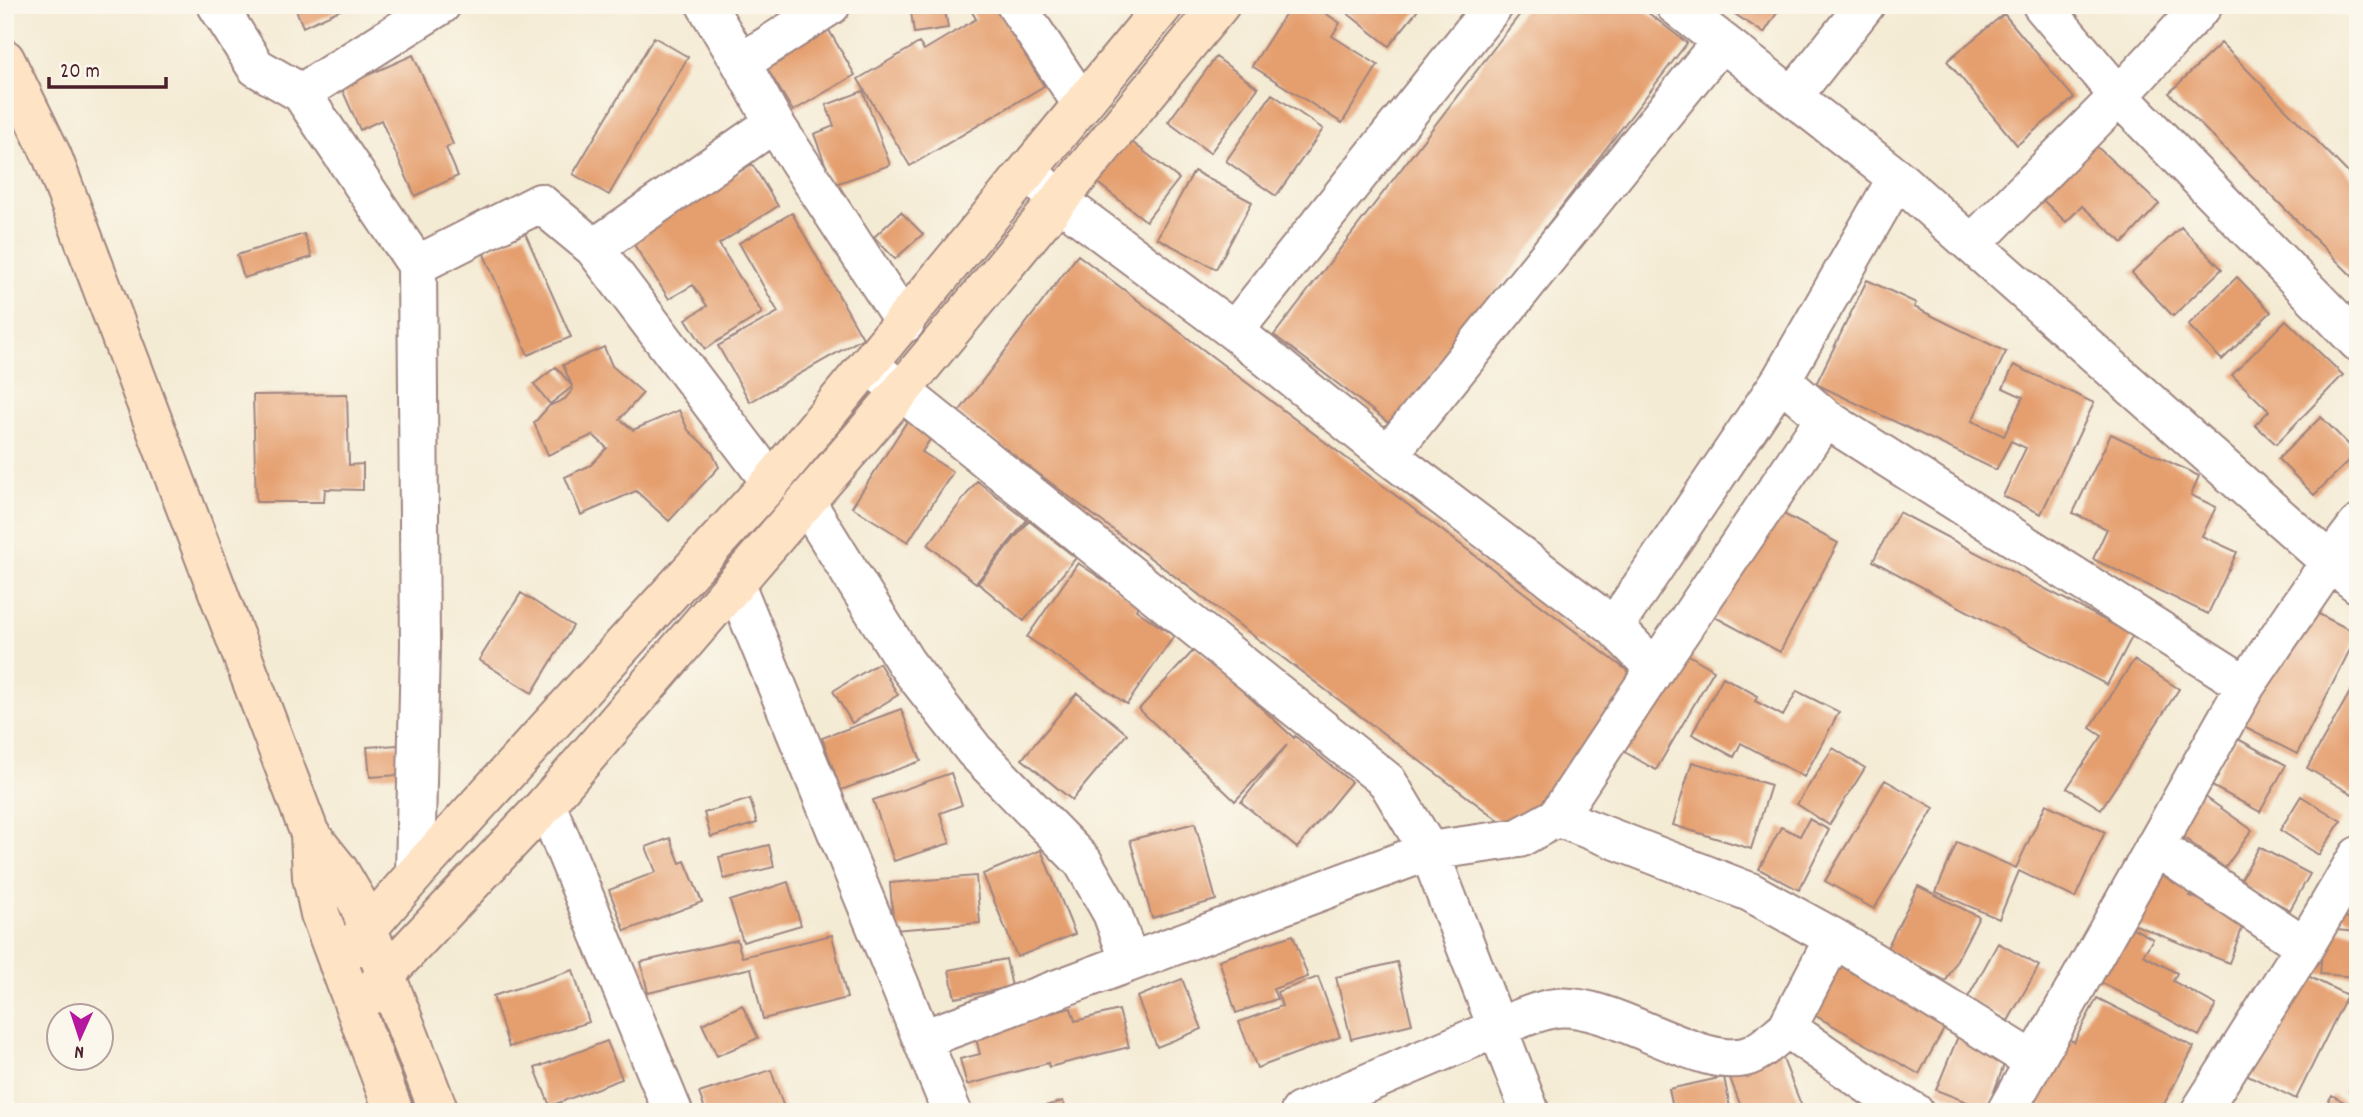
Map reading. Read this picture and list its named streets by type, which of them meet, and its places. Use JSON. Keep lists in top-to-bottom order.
{
  "scale_bar": "20 m",
  "north": "bottom"
}
